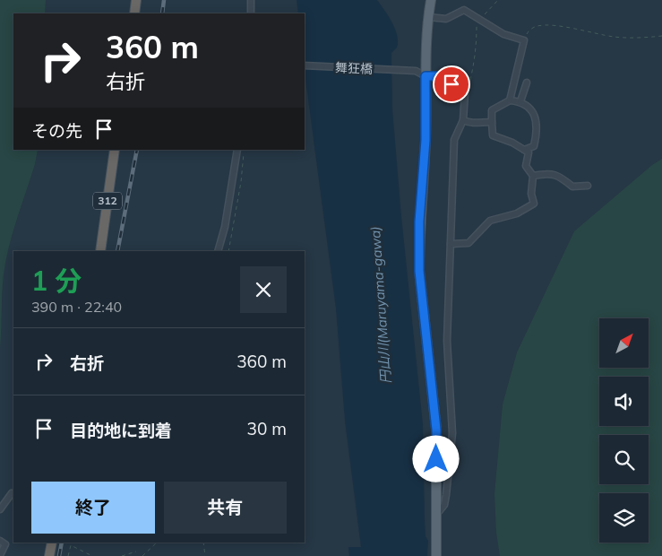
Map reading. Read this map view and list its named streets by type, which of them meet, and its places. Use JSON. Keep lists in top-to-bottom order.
{
  "streets": {
    "highway": ["312"],
    "street": ["舞狂橋"]
  },
  "water": ["円山川(Maruyama-gawa)"],
  "north": "top right",
  "page": {
    "turn": ["360 m", "右折"],
    "then": "その先",
    "heading": ["1 分", "390 m · 22:40"],
    "list": [
      {
        "name": "右折",
        "value": "360 m"
      },
      {
        "name": "目的地に到着",
        "value": "30 m"
      }
    ],
    "buttons": ["終了", "共有"]
  }
}
